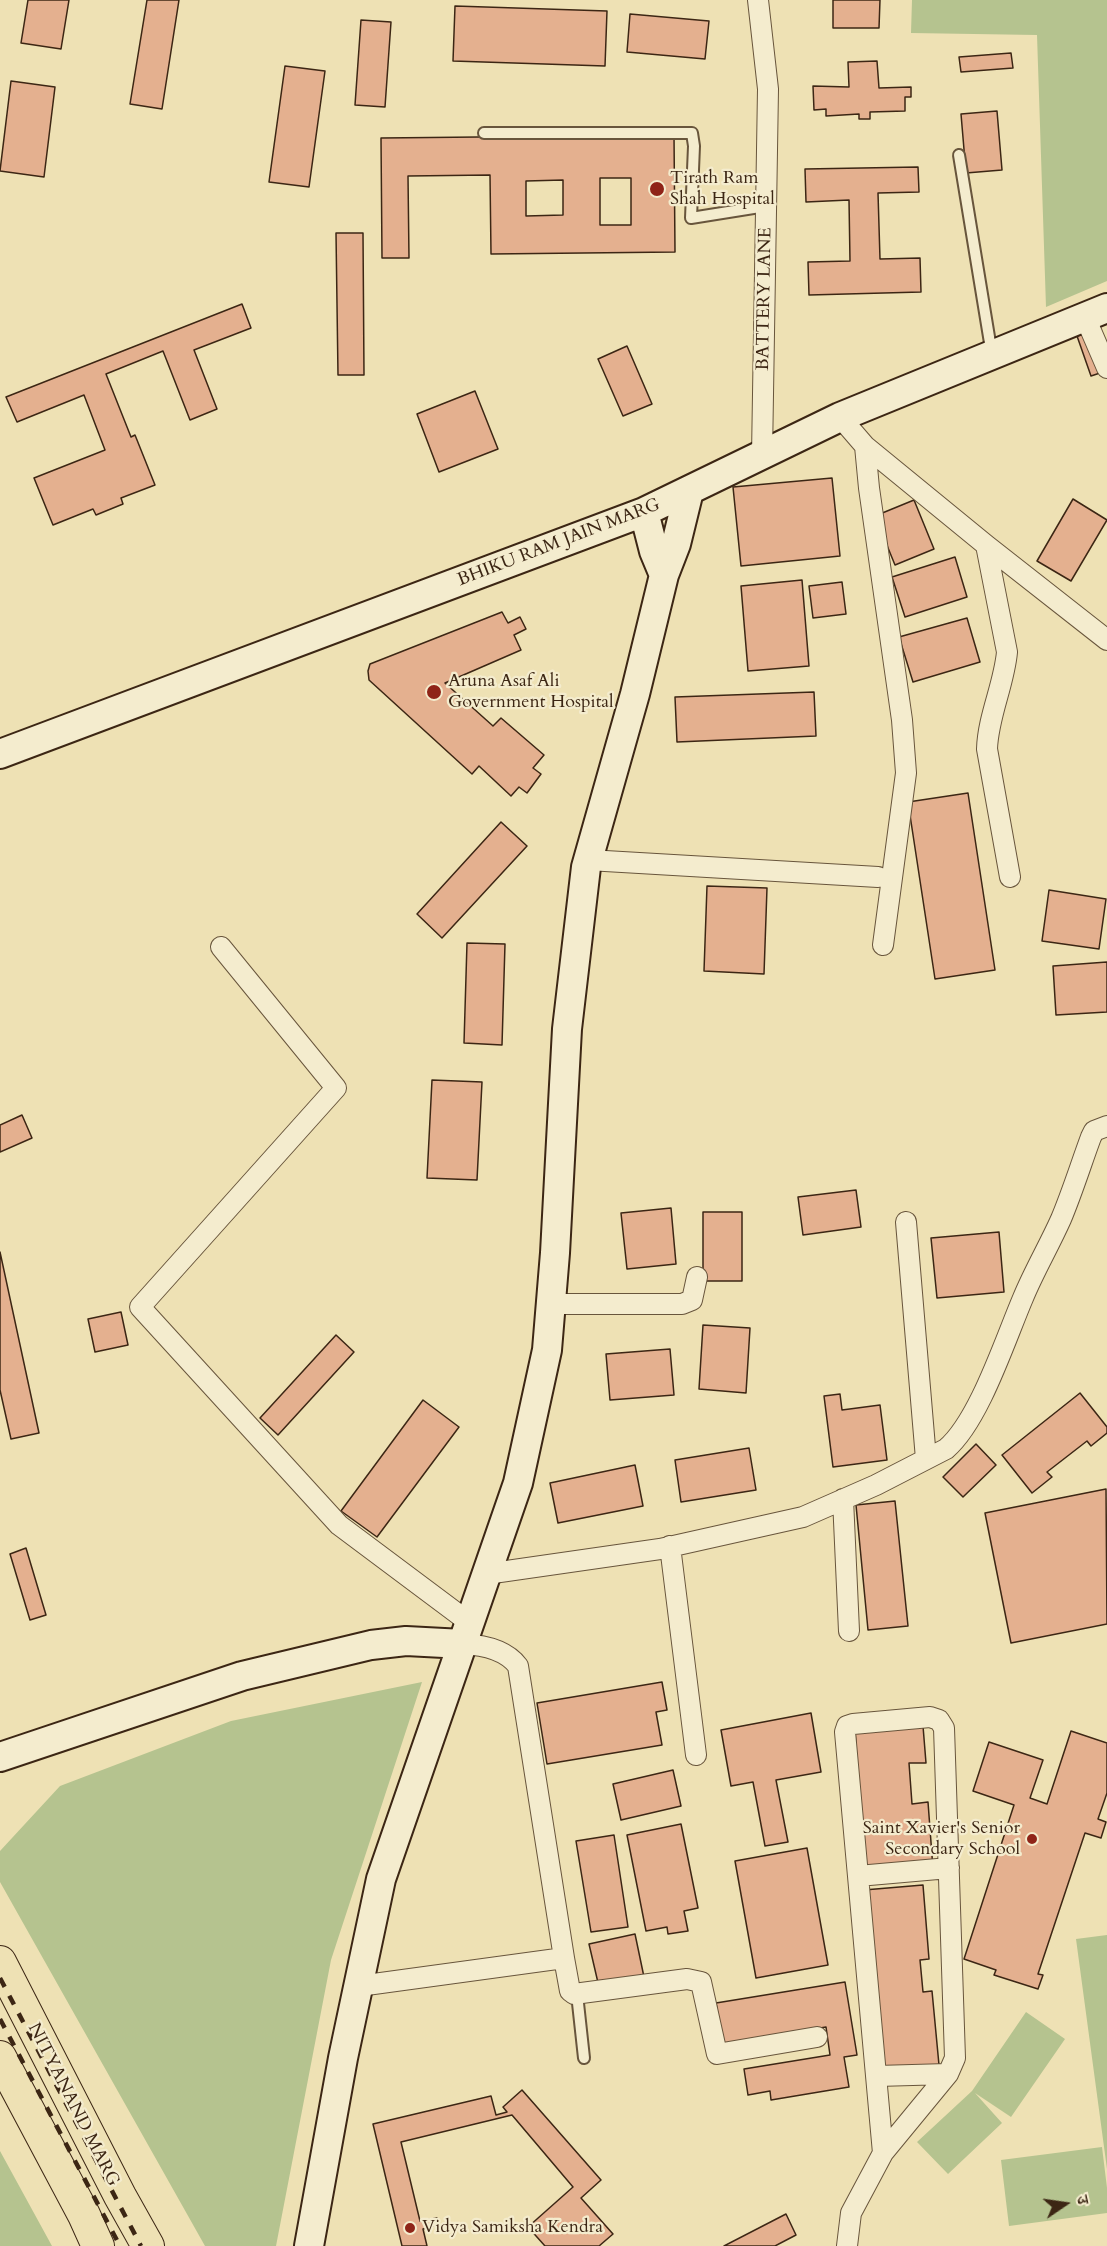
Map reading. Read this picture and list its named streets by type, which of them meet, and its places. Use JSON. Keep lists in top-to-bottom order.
{
  "streets": {
    "main road": ["NITYANAND MARG"],
    "street": ["BATTERY LANE", "BHIKU RAM JAIN MARG"]
  },
  "crossings": [
    ["BATTERY LANE", "BHIKU RAM JAIN MARG"]
  ],
  "places": [
    "Tirath Ram Shah Hospital",
    "Aruna Asaf Ali Government Hospital",
    "Saint Xavier's Senior Secondary School",
    "Vidya Samiksha Kendra"
  ],
  "north": "right"
}
